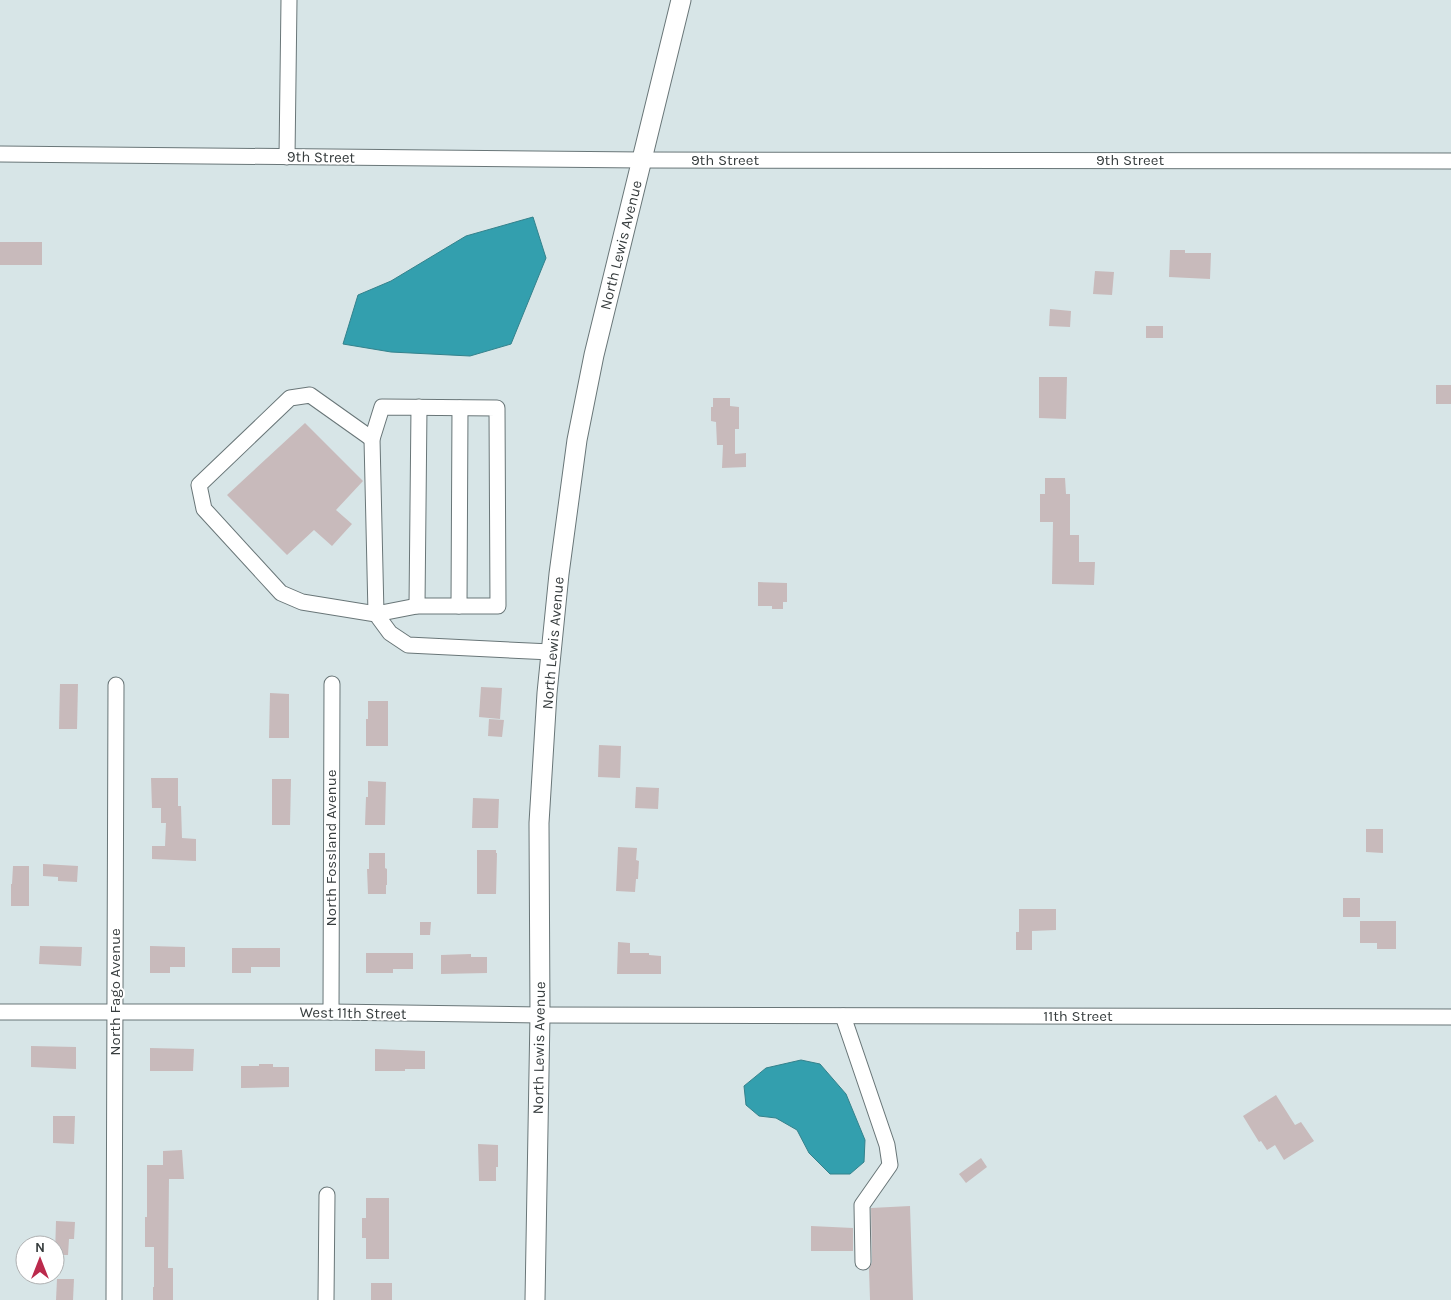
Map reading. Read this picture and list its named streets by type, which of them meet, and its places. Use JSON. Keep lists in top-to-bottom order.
{
  "streets": {
    "main road": ["North Lewis Avenue"],
    "street": [
      "9th Street",
      "North Fossland Avenue",
      "North Fago Avenue",
      "West 11th Street",
      "11th Street"
    ]
  },
  "crossings": [
    ["9th Street", "North Lewis Avenue"],
    ["North Lewis Avenue", "West 11th Street"],
    ["North Fossland Avenue", "West 11th Street"],
    ["North Fago Avenue", "West 11th Street"],
    ["West 11th Street", "11th Street"]
  ],
  "north": "top"
}
